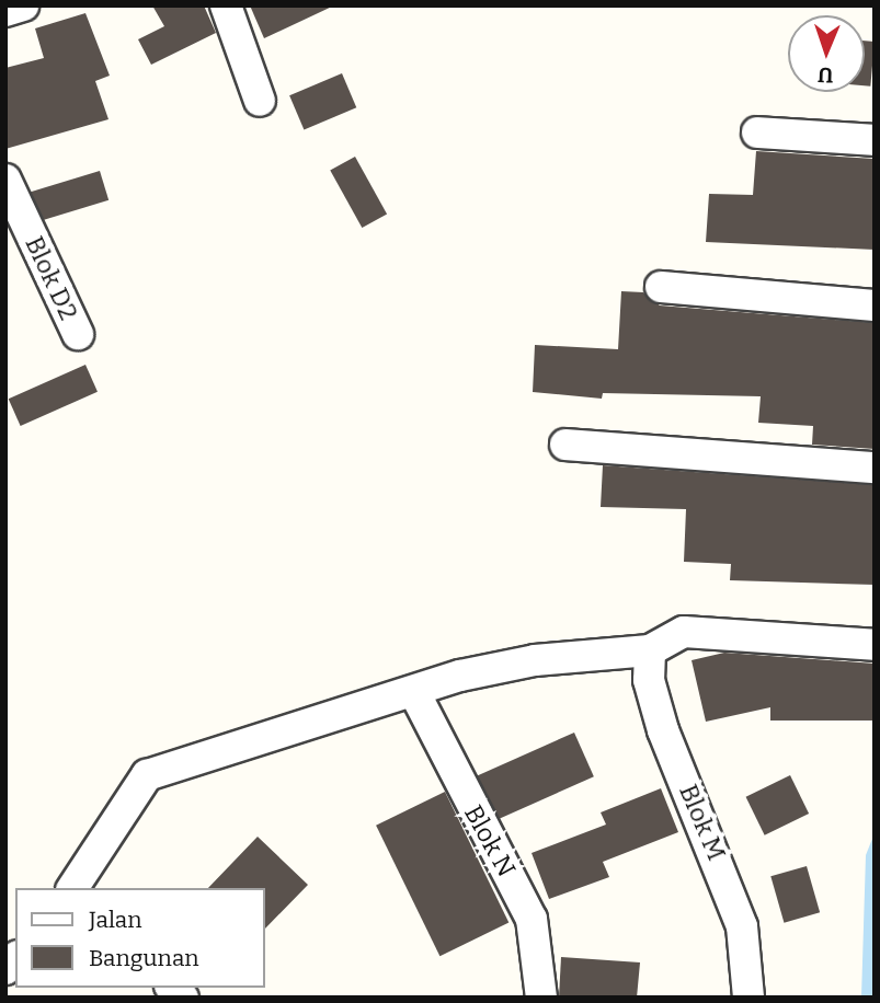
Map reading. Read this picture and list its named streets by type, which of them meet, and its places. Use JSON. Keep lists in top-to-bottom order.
{
  "streets": {
    "street": ["Blok D2", "Blok M", "Blok N"]
  },
  "legend": ["Jalan", "Bangunan"],
  "north": "bottom"
}
